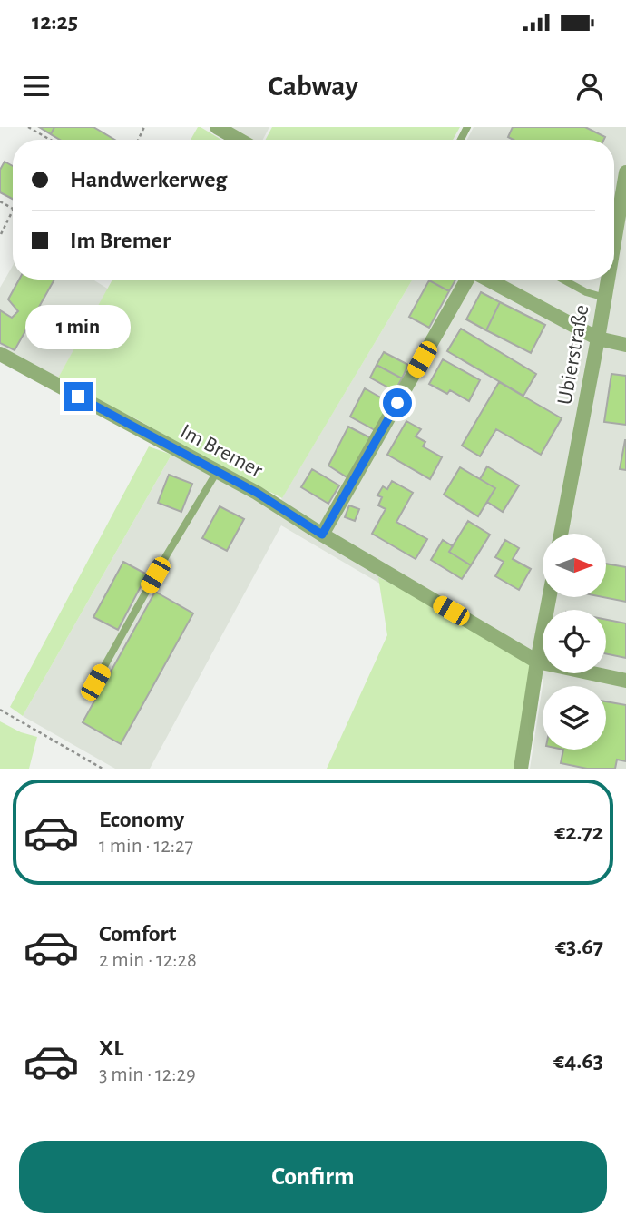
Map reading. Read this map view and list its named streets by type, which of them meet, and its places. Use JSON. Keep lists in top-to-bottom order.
{
  "streets": {
    "street": ["Ubierstraße", "Im Bremer"]
  },
  "north": "right",
  "page": {
    "status": "12:25",
    "header": "Cabway",
    "banner": ["Handwerkerweg", "Im Bremer"],
    "bubble": "1 min",
    "list": [
      {
        "name": "Economy",
        "note": "1 min · 12:27",
        "value": "€2.72"
      },
      {
        "name": "Comfort",
        "note": "2 min · 12:28",
        "value": "€3.67"
      },
      {
        "name": "XL",
        "note": "3 min · 12:29",
        "value": "€4.63"
      }
    ],
    "buttons": "Confirm"
  }
}
